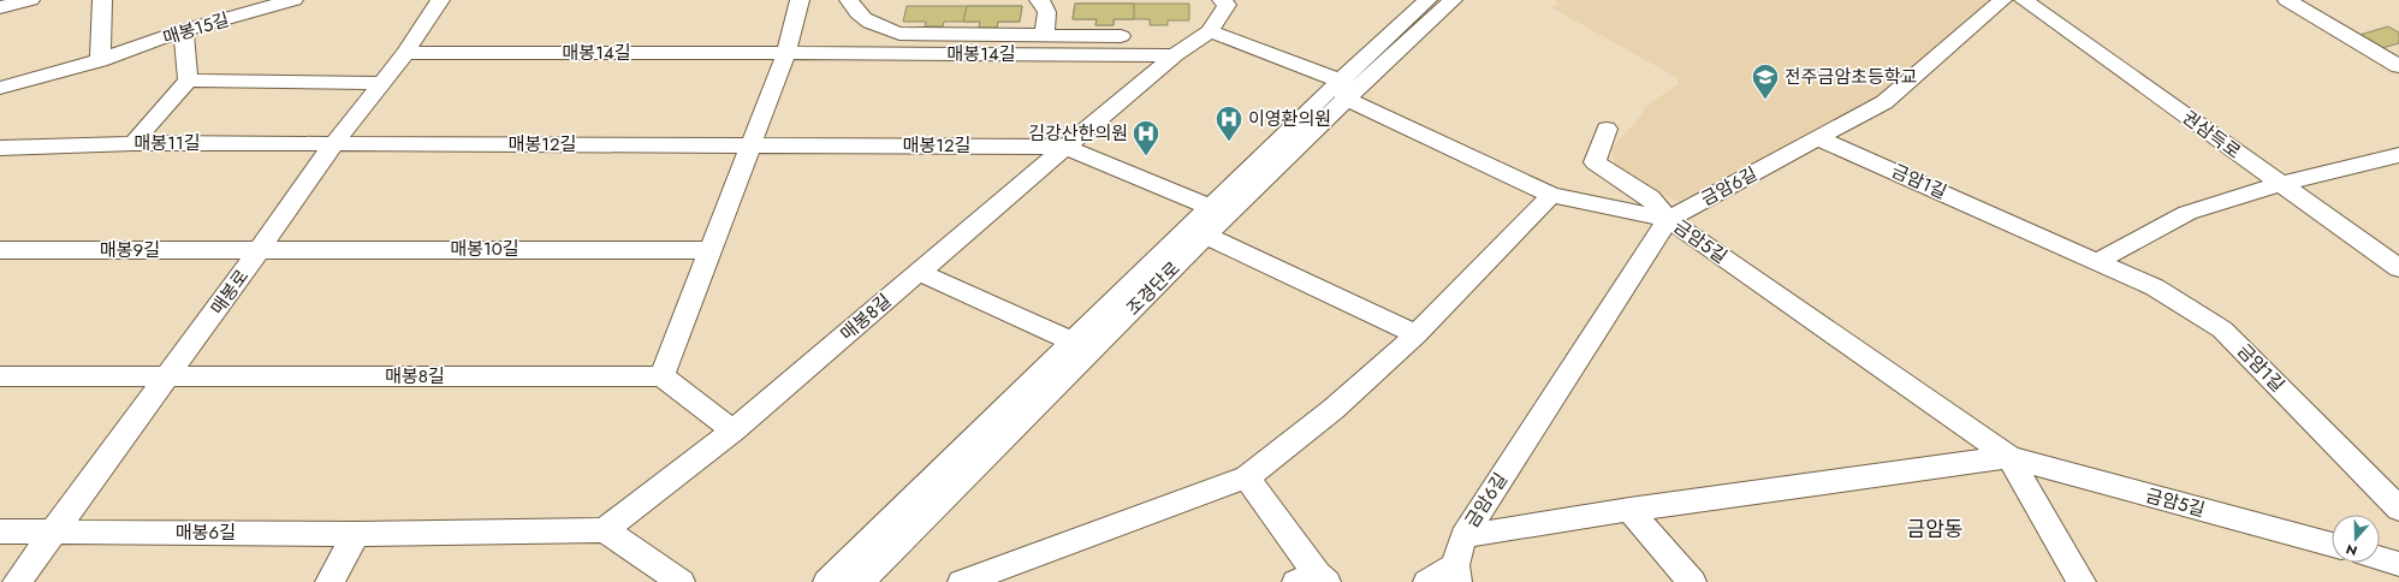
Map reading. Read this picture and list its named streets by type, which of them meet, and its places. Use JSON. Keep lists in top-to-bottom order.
{
  "streets": {
    "street": [
      "매봉15길",
      "매봉14길",
      "권삼득로",
      "매봉11길",
      "매봉12길",
      "금암1길",
      "금암6길",
      "금암5길",
      "매봉10길",
      "매봉9길",
      "조경단로",
      "매봉로",
      "매봉8길",
      "매봉6길"
    ]
  },
  "crossings": [
    ["매봉14길", "매봉로"],
    ["매봉11길", "매봉12길"],
    ["매봉11길", "매봉로"],
    ["매봉12길", "조경단로"],
    ["매봉12길", "매봉로"],
    ["매봉12길", "매봉8길"],
    ["금암1길", "금암6길"],
    ["금암6길", "금암5길"],
    ["금암5길", "조경단로"],
    ["매봉10길", "매봉9길"],
    ["매봉10길", "매봉로"],
    ["매봉9길", "매봉로"],
    ["매봉로", "매봉8길"],
    ["매봉로", "매봉6길"]
  ],
  "districts": ["금암동"],
  "places": {
    "school or university": ["전주금암초등학교"],
    "hospital": ["이영환의원", "김강산한의원"]
  },
  "north": "bottom"
}
